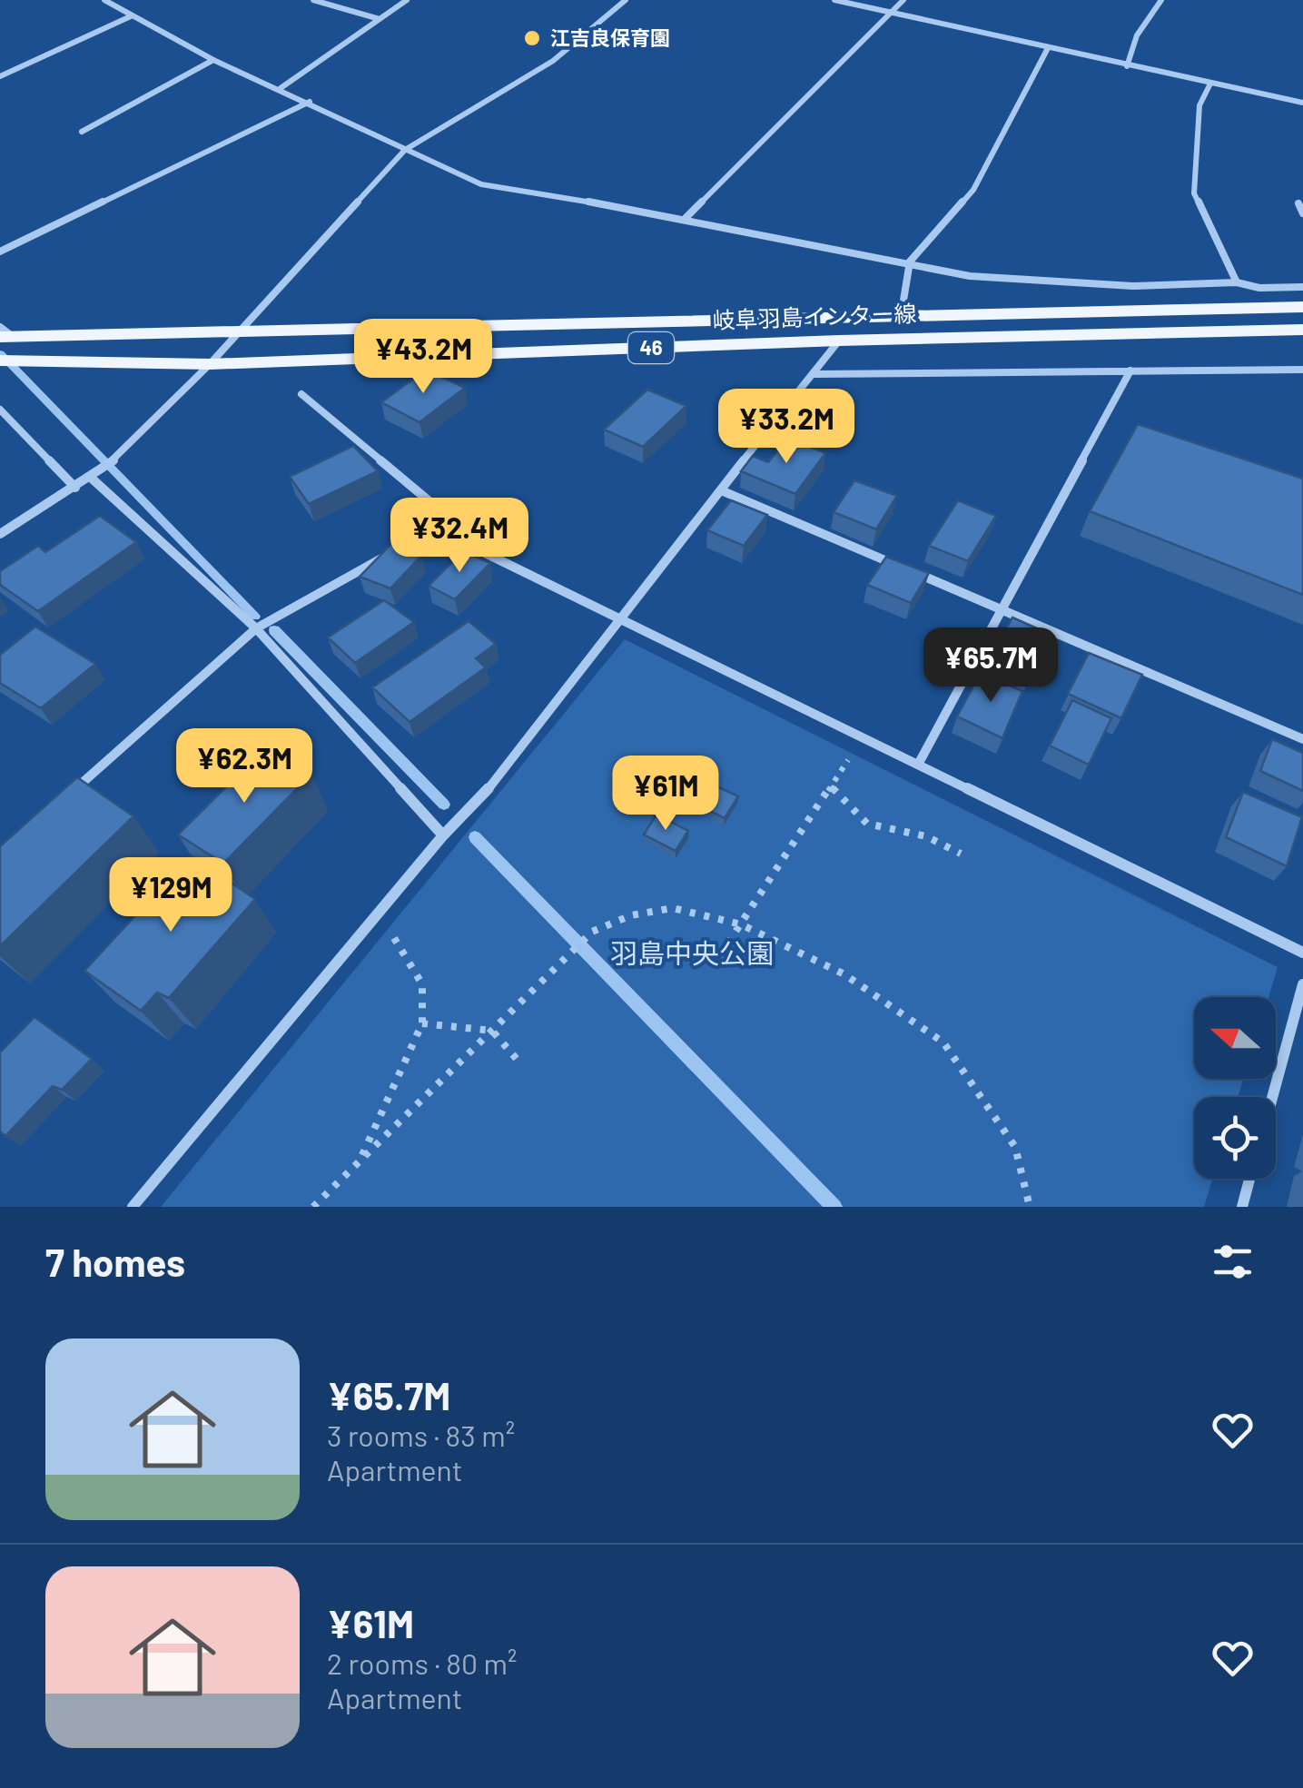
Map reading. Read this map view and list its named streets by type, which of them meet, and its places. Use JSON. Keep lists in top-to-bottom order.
{
  "streets": {
    "main road": ["岐阜羽島インター線", "46"]
  },
  "parks": ["羽島中央公園"],
  "places": ["江吉良保育園"],
  "north": "left",
  "page": {
    "price": [
      "¥43.2M",
      "¥33.2M",
      "¥32.4M",
      "¥65.7M",
      "¥62.3M",
      "¥61M",
      "¥129M"
    ],
    "heading": "7 homes",
    "list": [
      {
        "name": "¥65.7M",
        "note": "3 rooms · 83 m² · Apartment"
      },
      {
        "name": "¥61M",
        "note": "2 rooms · 80 m² · Apartment"
      }
    ]
  }
}
